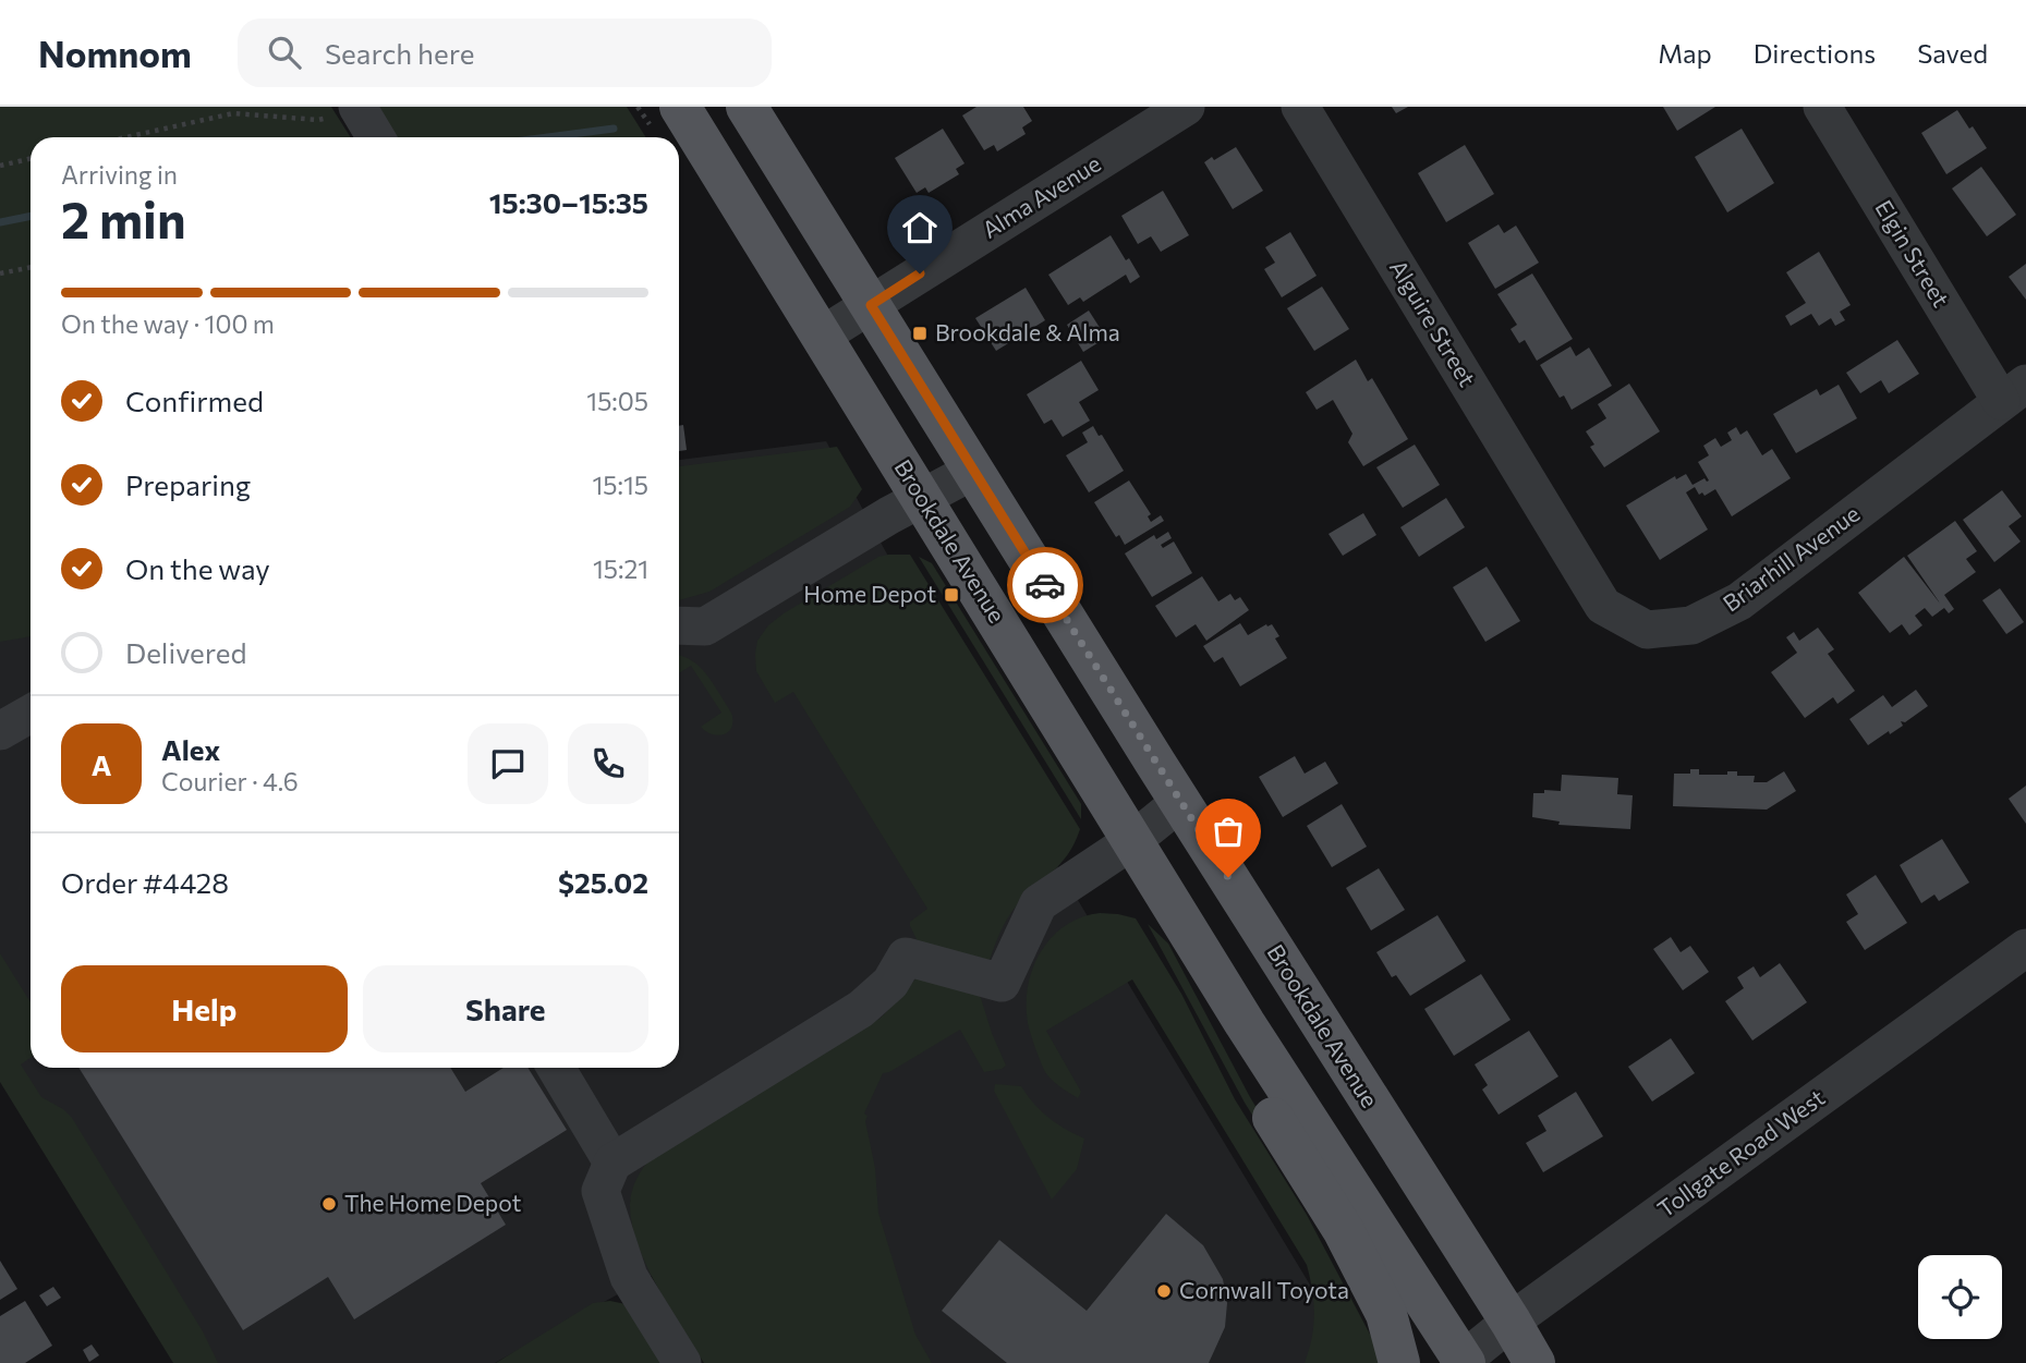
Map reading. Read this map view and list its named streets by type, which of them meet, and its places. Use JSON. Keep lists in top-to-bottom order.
{
  "streets": {
    "main road": ["Brookdale Avenue"],
    "street": [
      "Alma Avenue",
      "Elgin Street",
      "Alguire Street",
      "Briarhill Avenue",
      "Tollgate Road West"
    ]
  },
  "crossings": [
    ["Alma Avenue", "Brookdale Avenue"],
    ["Elgin Street", "Briarhill Avenue"],
    ["Alguire Street", "Briarhill Avenue"],
    ["Brookdale Avenue", "Tollgate Road West"]
  ],
  "places": {
    "transit": ["Brookdale & Alma", "Home Depot"],
    "other": ["The Home Depot", "Cornwall Toyota"]
  },
  "page": {
    "header": "Nomnom",
    "search": "Search here",
    "nav": ["Map", "Directions", "Saved"],
    "heading": ["2 min", "Arriving in", "15:30–15:35"],
    "panel": [
      "Alex",
      "Courier · 4.6",
      "Order #4428",
      "$25.02"
    ],
    "bar": "On the way · 100 m",
    "list": [
      ["Confirmed", "15:05"],
      ["Preparing", "15:15"],
      ["On the way", "15:21"],
      "Delivered"
    ],
    "round": "A",
    "buttons": ["Help", "Share"]
  }
}
